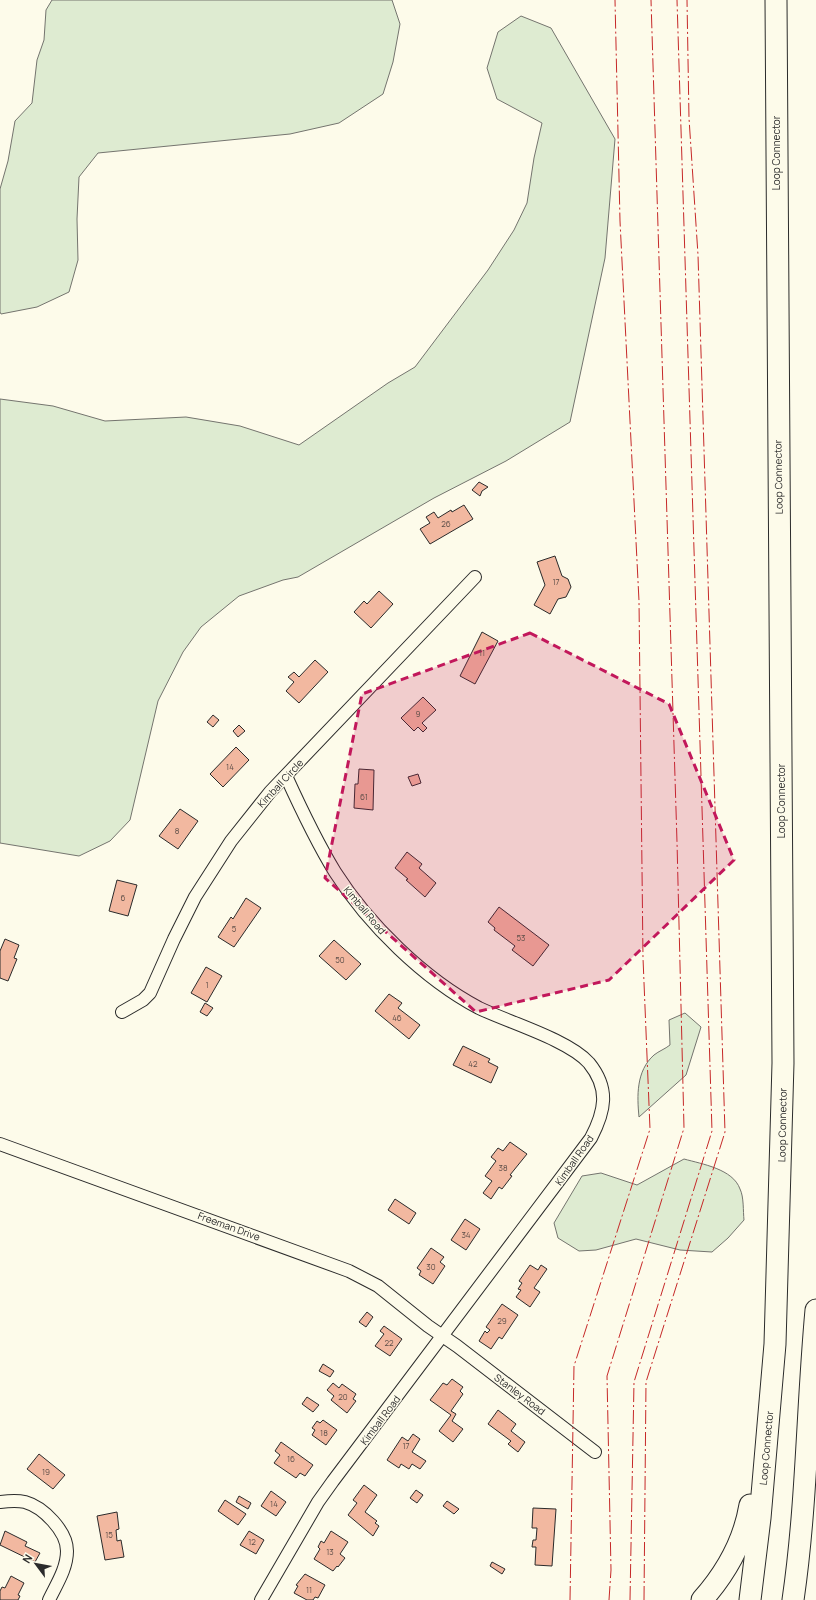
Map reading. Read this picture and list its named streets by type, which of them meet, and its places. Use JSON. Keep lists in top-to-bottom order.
{
  "streets": {
    "highway": ["Loop Connector"],
    "street": [
      "Kimball Circle",
      "Kimball Road",
      "Freeman Drive",
      "Stanley Road"
    ]
  },
  "crossings": [
    ["Kimball Circle", "Kimball Road"],
    ["Kimball Road", "Freeman Drive"],
    ["Kimball Road", "Stanley Road"],
    ["Freeman Drive", "Stanley Road"]
  ],
  "house_numbers": [
    "26",
    "17",
    "11",
    "9",
    "14",
    "61",
    "8",
    "6",
    "5",
    "53",
    "50",
    "1",
    "46",
    "42",
    "38",
    "34",
    "30",
    "29",
    "22",
    "20",
    "18",
    "17",
    "16",
    "19",
    "14",
    "15",
    "12",
    "13",
    "11"
  ],
  "north": "top left"
}
